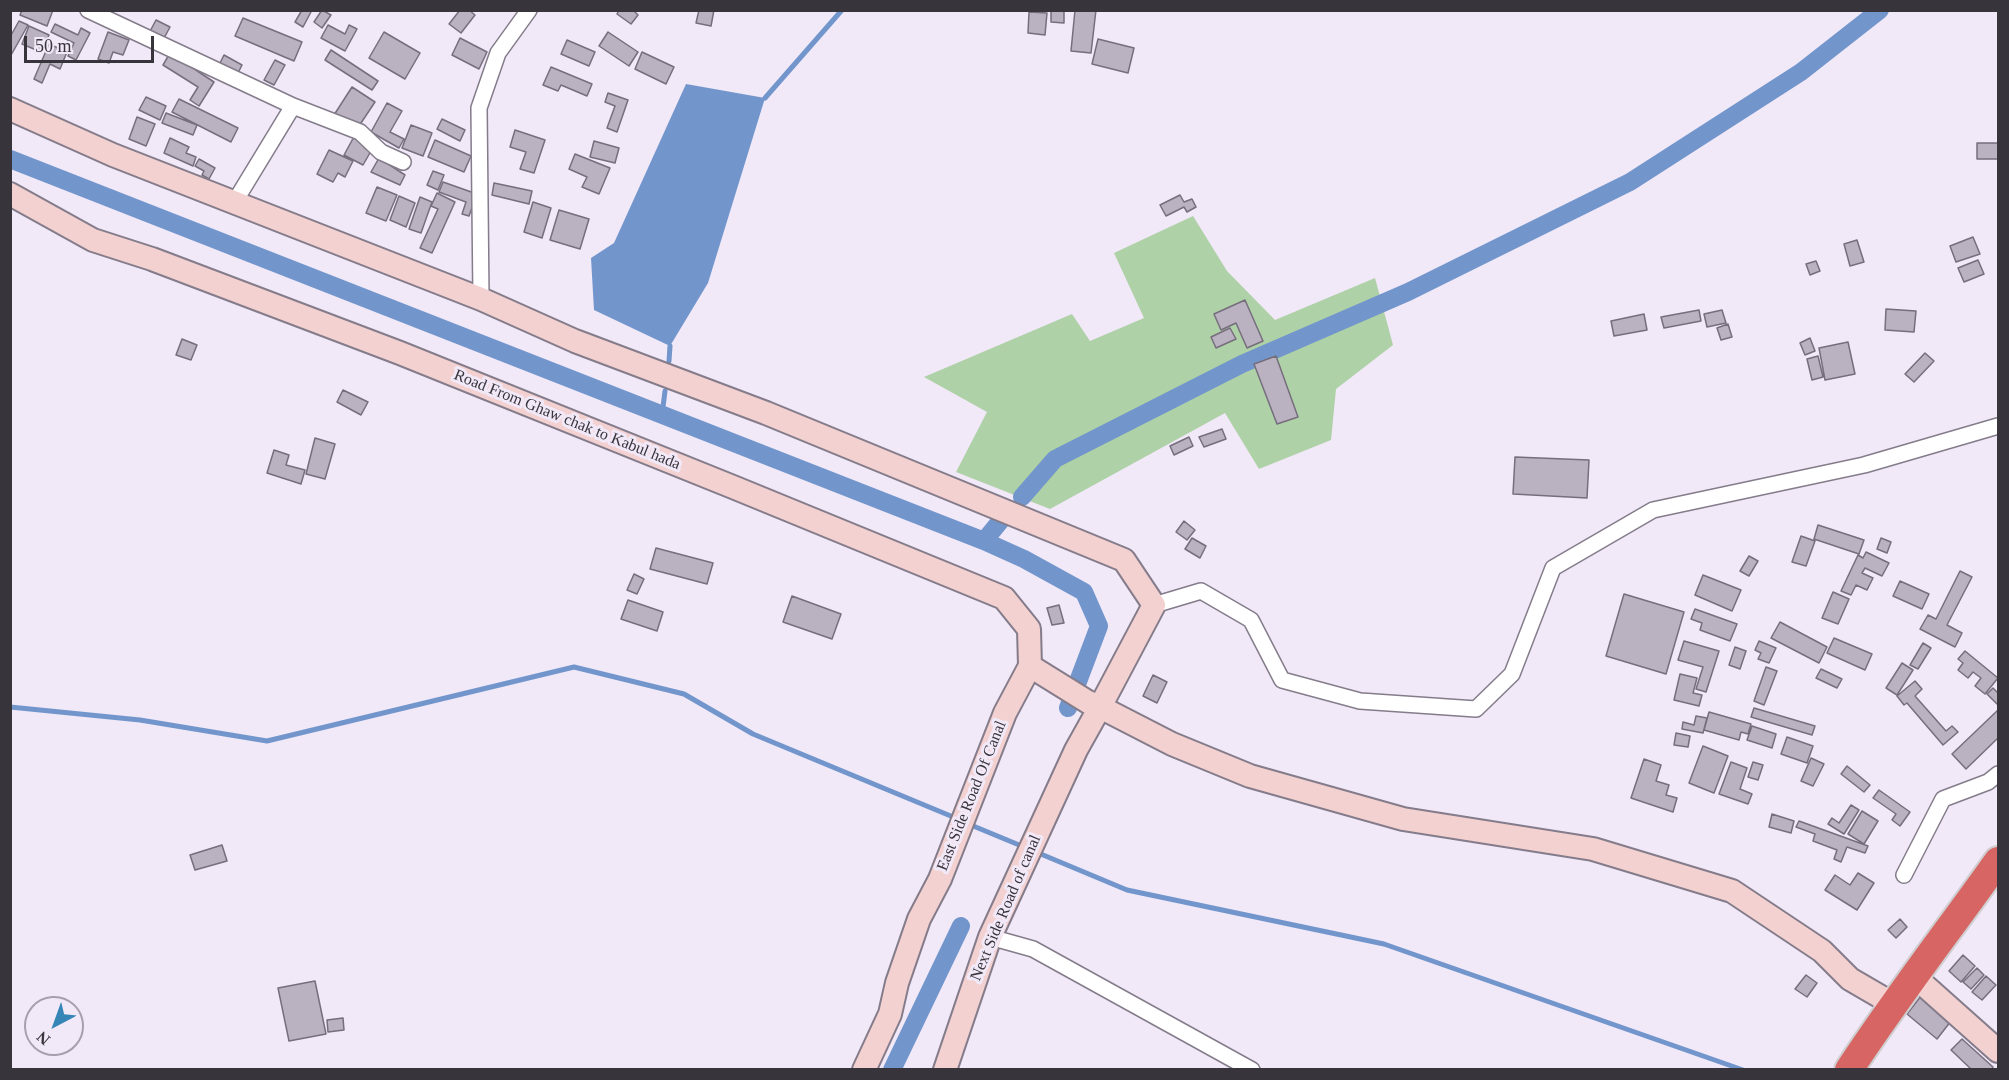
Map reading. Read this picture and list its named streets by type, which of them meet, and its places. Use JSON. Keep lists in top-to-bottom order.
{
  "streets": {
    "street": ["Road From Ghaw chak to Kabul hada", "East Side Road Of Canal", "Next Side Road of canal"]
  },
  "crossings": [
    ["Road From Ghaw chak to Kabul hada", "East Side Road Of Canal"]
  ],
  "scale_bar": "50 m",
  "north": "bottom left"
}
